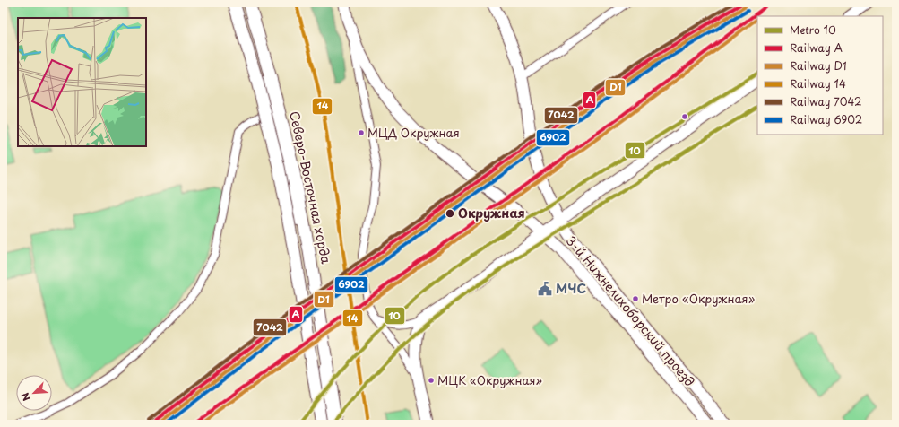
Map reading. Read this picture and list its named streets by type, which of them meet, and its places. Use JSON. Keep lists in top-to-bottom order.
{
  "streets": {
    "main road": ["Северо-Восточная хорда", "3-й Нижнелихоборский проезд"]
  },
  "places": {
    "other": [
      "МЦД Окружная",
      "Окружная",
      "Метро «Окружная»",
      "МЦК «Окружная»"
    ],
    "public building": ["МЧС"]
  },
  "lines": [
    "rail line A",
    "rail line 14",
    "rail line 7042",
    "rail line D1",
    "rail line 6902",
    "metro line 10"
  ],
  "legend": [
    "Metro 10",
    "Railway A",
    "Railway D1",
    "Railway 14",
    "Railway 7042",
    "Railway 6902"
  ],
  "north": "bottom left"
}
